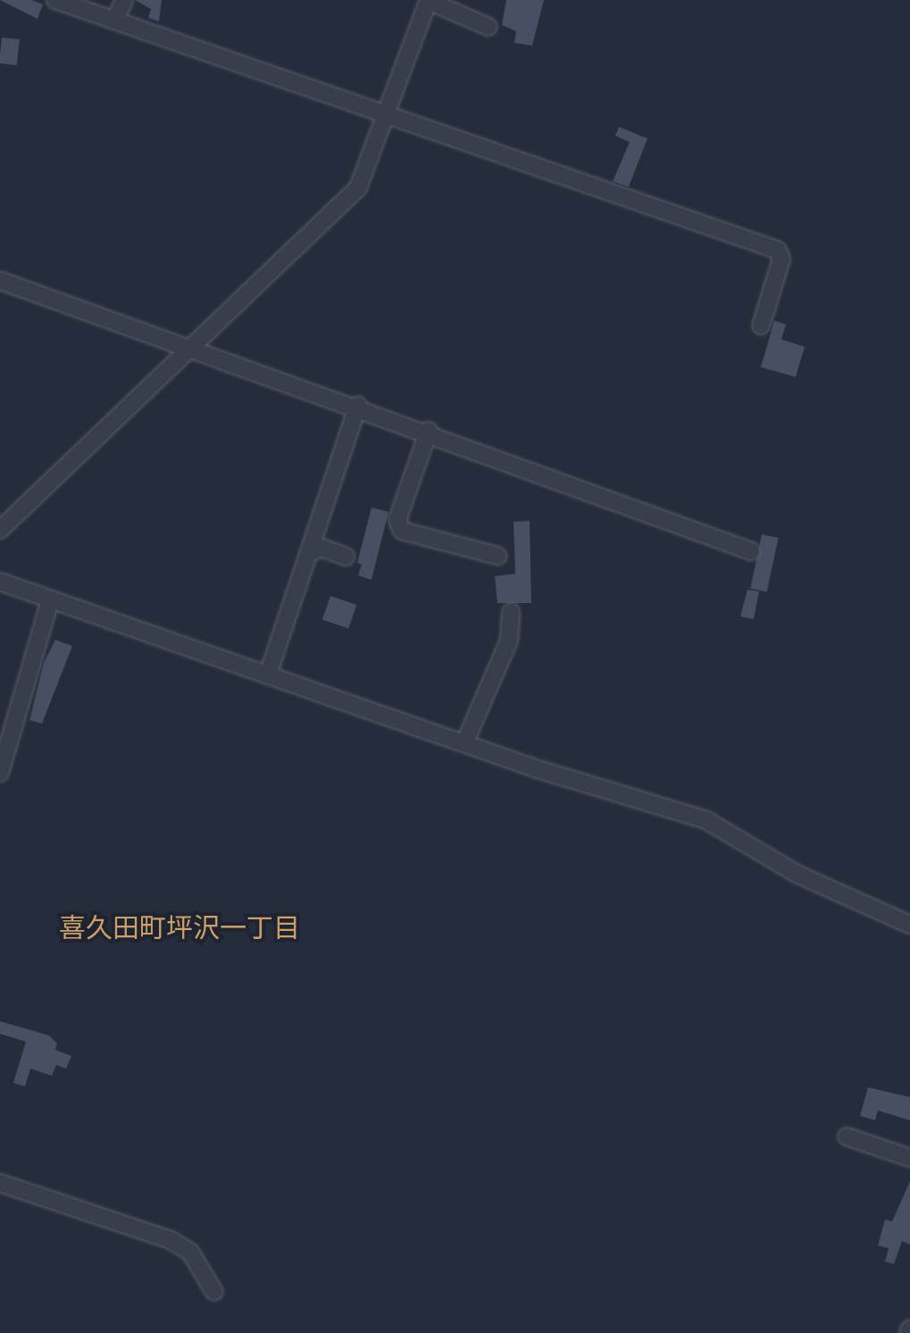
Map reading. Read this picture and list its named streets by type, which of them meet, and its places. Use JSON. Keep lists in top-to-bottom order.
{
  "districts": ["喜久田町坪沢一丁目"]
}
